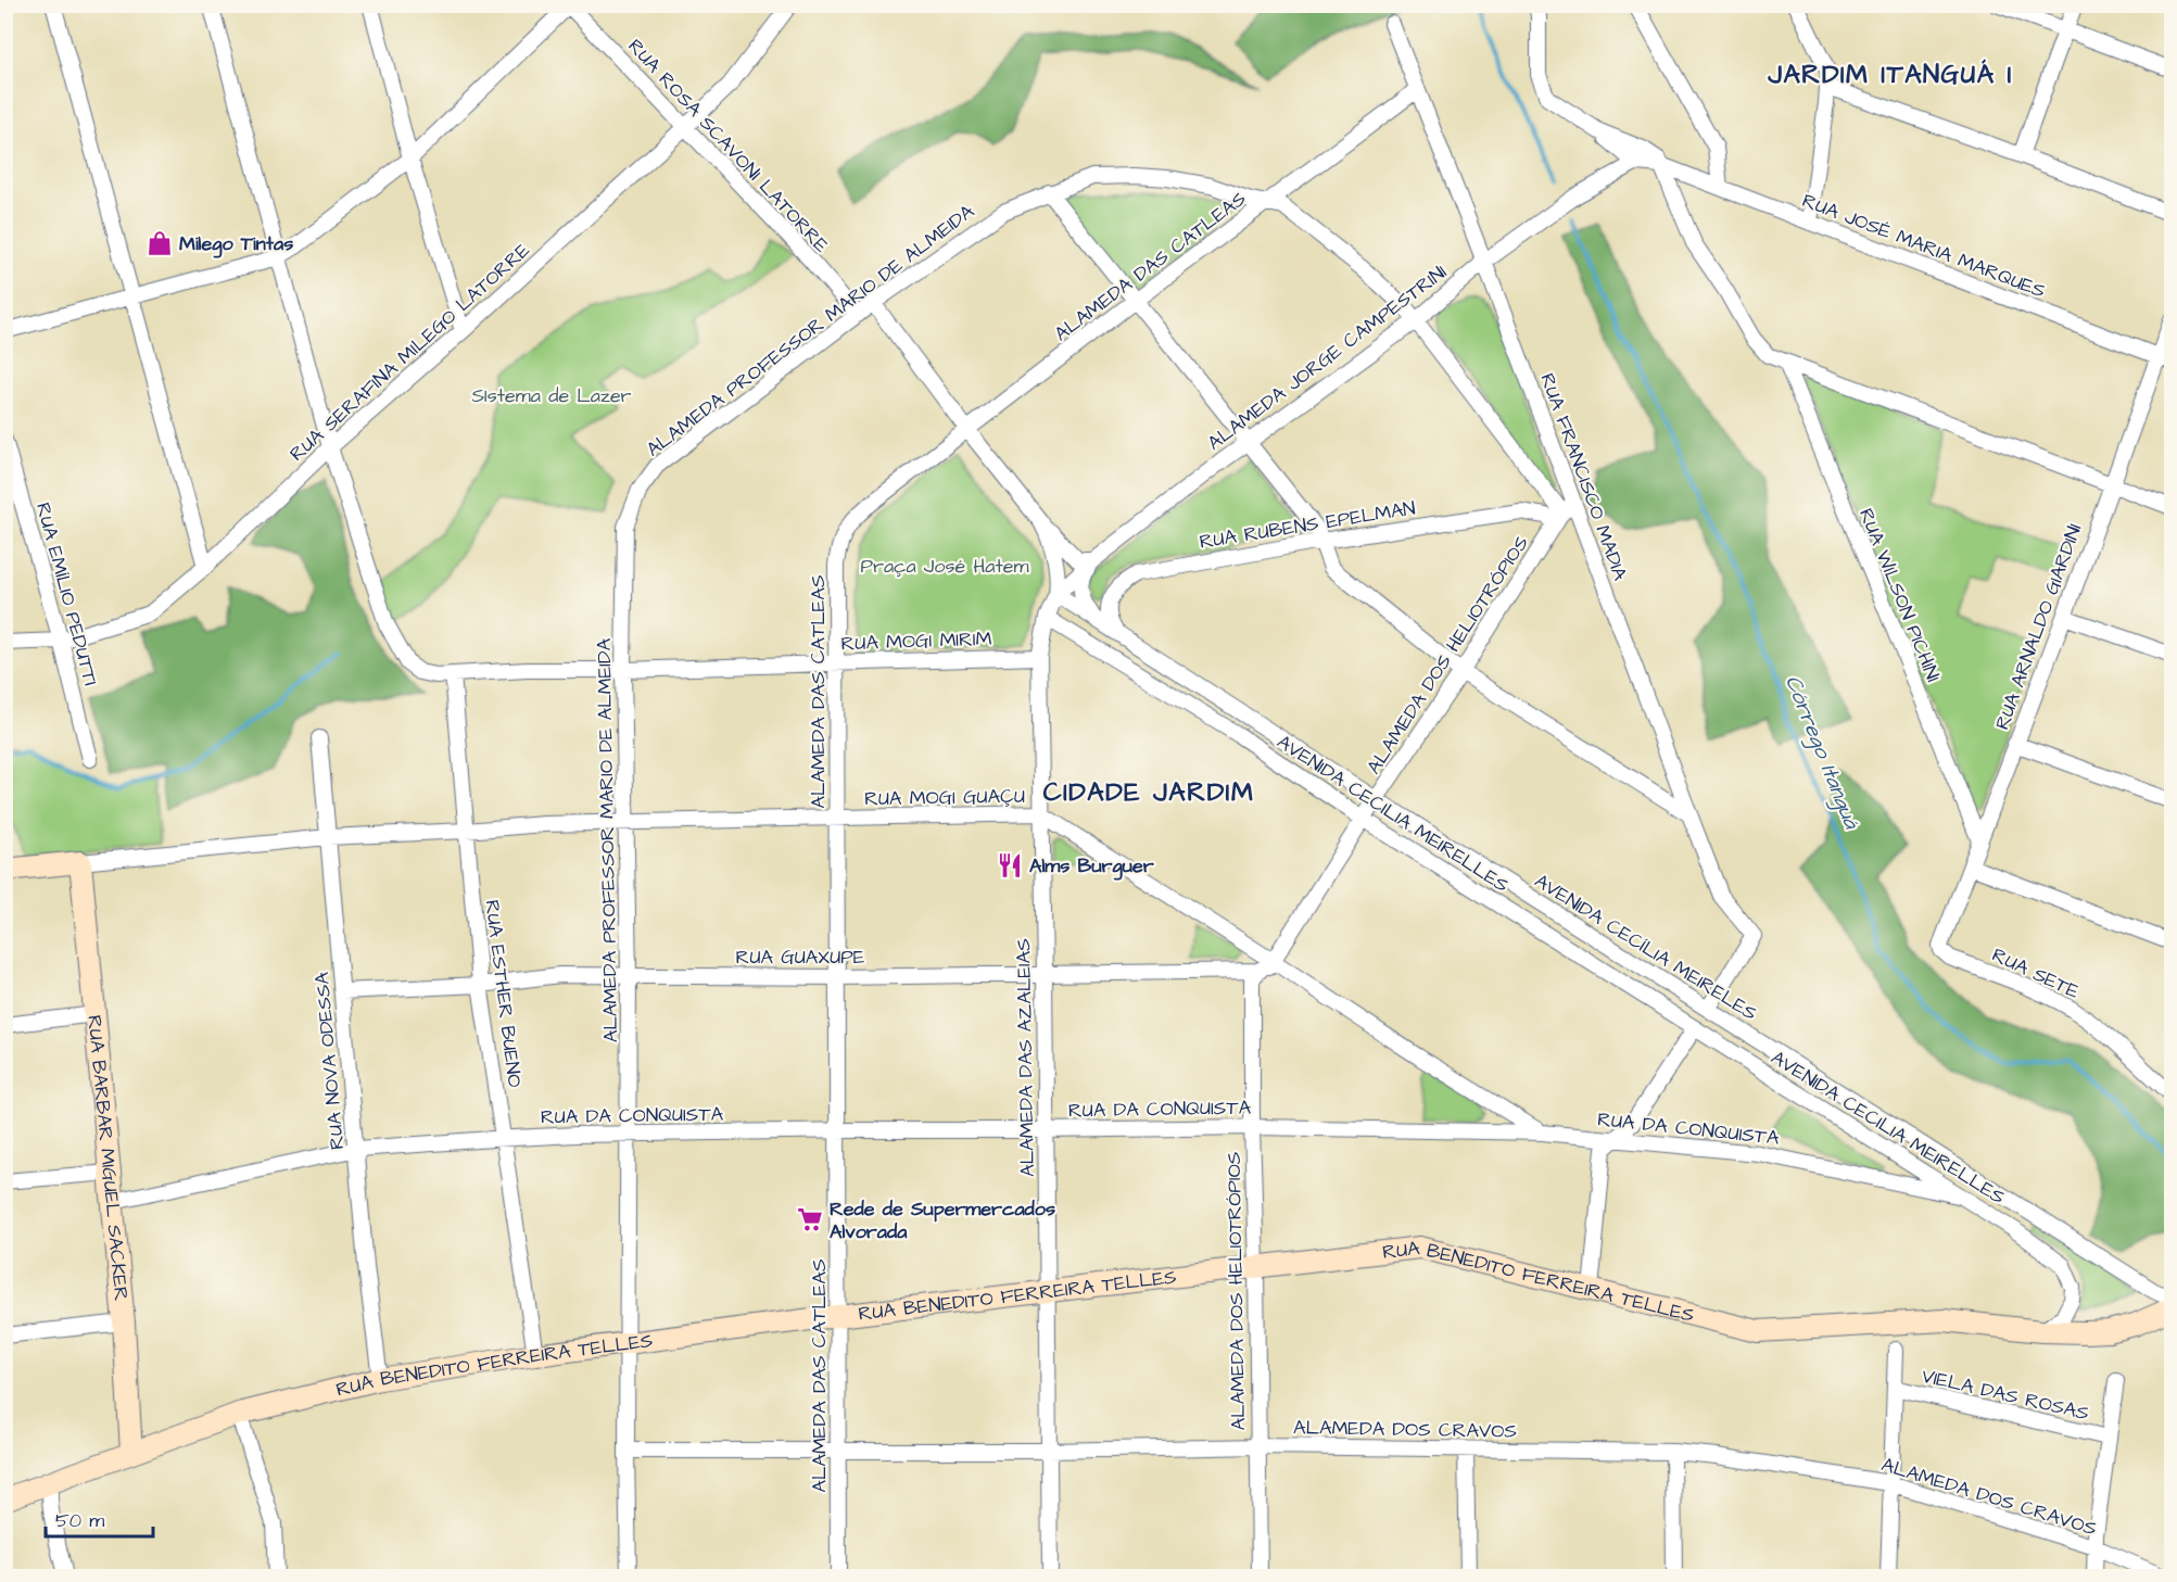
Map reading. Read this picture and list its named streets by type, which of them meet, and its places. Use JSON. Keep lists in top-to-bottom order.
{
  "streets": {
    "main road": ["RUA BARBAR MIGUEL SACKER", "RUA BENEDITO FERREIRA TELLES"],
    "street": [
      "RUA ROSA SCAVONI LATORRE",
      "RUA JOSÉ MARIA MARQUES",
      "ALAMEDA DAS CATLEAS",
      "ALAMEDA PROFESSOR MARIO DE ALMEIDA",
      "RUA SERAFINA MILEGO LATORRE",
      "ALAMEDA JORGE CAMPESTRINI",
      "RUA FRANCISCO MADIA",
      "RUA RUBENS EPELMAN",
      "RUA EMÍLIO PEDUTTI",
      "RUA WILSON PICHINI",
      "RUA ARNALDO GIARDINI",
      "RUA MOGI MIRIM",
      "ALAMEDA DOS HELIOTRÓPIOS",
      "RUA MOGI GUAÇU",
      "AVENIDA CECILIA MEIRELLES",
      "AVENIDA CECÍLIA MEIRELES",
      "RUA GUAXUPE",
      "RUA SETE",
      "RUA ESTHER BUENO",
      "ALAMEDA DAS AZALEIAS",
      "RUA NOVA ODESSA",
      "RUA DA CONQUISTA",
      "VIELA DAS ROSAS",
      "ALAMEDA DOS CRAVOS"
    ]
  },
  "crossings": [
    ["RUA ROSA SCAVONI LATORRE", "ALAMEDA PROFESSOR MARIO DE ALMEIDA"],
    ["RUA ROSA SCAVONI LATORRE", "RUA SERAFINA MILEGO LATORRE"],
    ["RUA JOSÉ MARIA MARQUES", "ALAMEDA JORGE CAMPESTRINI"],
    ["RUA JOSÉ MARIA MARQUES", "RUA ARNALDO GIARDINI"],
    ["ALAMEDA DAS CATLEAS", "ALAMEDA PROFESSOR MARIO DE ALMEIDA"],
    ["ALAMEDA DAS CATLEAS", "RUA FRANCISCO MADIA"],
    ["ALAMEDA DAS CATLEAS", "RUA MOGI MIRIM"],
    ["ALAMEDA DAS CATLEAS", "RUA MOGI GUAÇU"],
    ["ALAMEDA DAS CATLEAS", "RUA GUAXUPE"],
    ["ALAMEDA DAS CATLEAS", "RUA DA CONQUISTA"],
    ["ALAMEDA DAS CATLEAS", "RUA BENEDITO FERREIRA TELLES"],
    ["ALAMEDA DAS CATLEAS", "ALAMEDA DOS CRAVOS"],
    ["ALAMEDA PROFESSOR MARIO DE ALMEIDA", "ALAMEDA JORGE CAMPESTRINI"],
    ["ALAMEDA PROFESSOR MARIO DE ALMEIDA", "RUA FRANCISCO MADIA"],
    ["ALAMEDA PROFESSOR MARIO DE ALMEIDA", "RUA RUBENS EPELMAN"],
    ["ALAMEDA PROFESSOR MARIO DE ALMEIDA", "RUA MOGI MIRIM"],
    ["ALAMEDA PROFESSOR MARIO DE ALMEIDA", "ALAMEDA DOS HELIOTRÓPIOS"],
    ["ALAMEDA PROFESSOR MARIO DE ALMEIDA", "RUA MOGI GUAÇU"],
    ["ALAMEDA PROFESSOR MARIO DE ALMEIDA", "RUA GUAXUPE"],
    ["ALAMEDA PROFESSOR MARIO DE ALMEIDA", "RUA DA CONQUISTA"],
    ["ALAMEDA PROFESSOR MARIO DE ALMEIDA", "RUA BENEDITO FERREIRA TELLES"],
    ["ALAMEDA PROFESSOR MARIO DE ALMEIDA", "ALAMEDA DOS CRAVOS"],
    ["RUA SERAFINA MILEGO LATORRE", "RUA EMÍLIO PEDUTTI"],
    ["RUA SERAFINA MILEGO LATORRE", "RUA MOGI MIRIM"],
    ["ALAMEDA JORGE CAMPESTRINI", "RUA FRANCISCO MADIA"],
    ["ALAMEDA JORGE CAMPESTRINI", "AVENIDA CECILIA MEIRELLES"],
    ["ALAMEDA JORGE CAMPESTRINI", "AVENIDA CECÍLIA MEIRELES"],
    ["ALAMEDA JORGE CAMPESTRINI", "ALAMEDA DAS AZALEIAS"],
    ["RUA FRANCISCO MADIA", "RUA RUBENS EPELMAN"],
    ["RUA FRANCISCO MADIA", "ALAMEDA DOS HELIOTRÓPIOS"],
    ["RUA FRANCISCO MADIA", "AVENIDA CECÍLIA MEIRELES"],
    ["RUA RUBENS EPELMAN", "ALAMEDA DOS HELIOTRÓPIOS"],
    ["RUA RUBENS EPELMAN", "AVENIDA CECÍLIA MEIRELES"],
    ["RUA WILSON PICHINI", "RUA ARNALDO GIARDINI"],
    ["RUA ARNALDO GIARDINI", "RUA SETE"],
    ["RUA MOGI MIRIM", "RUA ESTHER BUENO"],
    ["RUA MOGI MIRIM", "ALAMEDA DAS AZALEIAS"],
    ["ALAMEDA DOS HELIOTRÓPIOS", "RUA MOGI GUAÇU"],
    ["ALAMEDA DOS HELIOTRÓPIOS", "AVENIDA CECILIA MEIRELLES"],
    ["ALAMEDA DOS HELIOTRÓPIOS", "AVENIDA CECÍLIA MEIRELES"],
    ["ALAMEDA DOS HELIOTRÓPIOS", "RUA GUAXUPE"],
    ["ALAMEDA DOS HELIOTRÓPIOS", "RUA DA CONQUISTA"],
    ["ALAMEDA DOS HELIOTRÓPIOS", "RUA BENEDITO FERREIRA TELLES"],
    ["ALAMEDA DOS HELIOTRÓPIOS", "ALAMEDA DOS CRAVOS"],
    ["RUA MOGI GUAÇU", "RUA ESTHER BUENO"],
    ["RUA MOGI GUAÇU", "ALAMEDA DAS AZALEIAS"],
    ["RUA MOGI GUAÇU", "RUA NOVA ODESSA"],
    ["RUA MOGI GUAÇU", "RUA DA CONQUISTA"],
    ["RUA MOGI GUAÇU", "RUA BARBAR MIGUEL SACKER"],
    ["AVENIDA CECILIA MEIRELLES", "AVENIDA CECÍLIA MEIRELES"],
    ["AVENIDA CECILIA MEIRELLES", "ALAMEDA DAS AZALEIAS"],
    ["AVENIDA CECILIA MEIRELLES", "RUA DA CONQUISTA"],
    ["AVENIDA CECILIA MEIRELLES", "RUA BENEDITO FERREIRA TELLES"],
    ["RUA GUAXUPE", "RUA ESTHER BUENO"],
    ["RUA GUAXUPE", "ALAMEDA DAS AZALEIAS"],
    ["RUA GUAXUPE", "RUA NOVA ODESSA"],
    ["RUA ESTHER BUENO", "RUA DA CONQUISTA"],
    ["RUA ESTHER BUENO", "RUA BENEDITO FERREIRA TELLES"],
    ["ALAMEDA DAS AZALEIAS", "RUA DA CONQUISTA"],
    ["ALAMEDA DAS AZALEIAS", "RUA BENEDITO FERREIRA TELLES"],
    ["ALAMEDA DAS AZALEIAS", "ALAMEDA DOS CRAVOS"],
    ["RUA NOVA ODESSA", "RUA DA CONQUISTA"],
    ["RUA NOVA ODESSA", "RUA BENEDITO FERREIRA TELLES"],
    ["RUA DA CONQUISTA", "RUA BARBAR MIGUEL SACKER"],
    ["RUA BARBAR MIGUEL SACKER", "RUA BENEDITO FERREIRA TELLES"]
  ],
  "districts": ["JARDIM ITANGUÁ I", "CIDADE JARDIM"],
  "water": ["Córrego Itanguá"],
  "parks": ["SIstema de Lazer", "Praça José Hatem"],
  "places": {
    "shop": ["Milego Tintas"],
    "restaurant": ["Alms Burguer"],
    "supermarket": ["Rede de Supermercados Alvorada"]
  },
  "scale_bar": "50 m"
}
